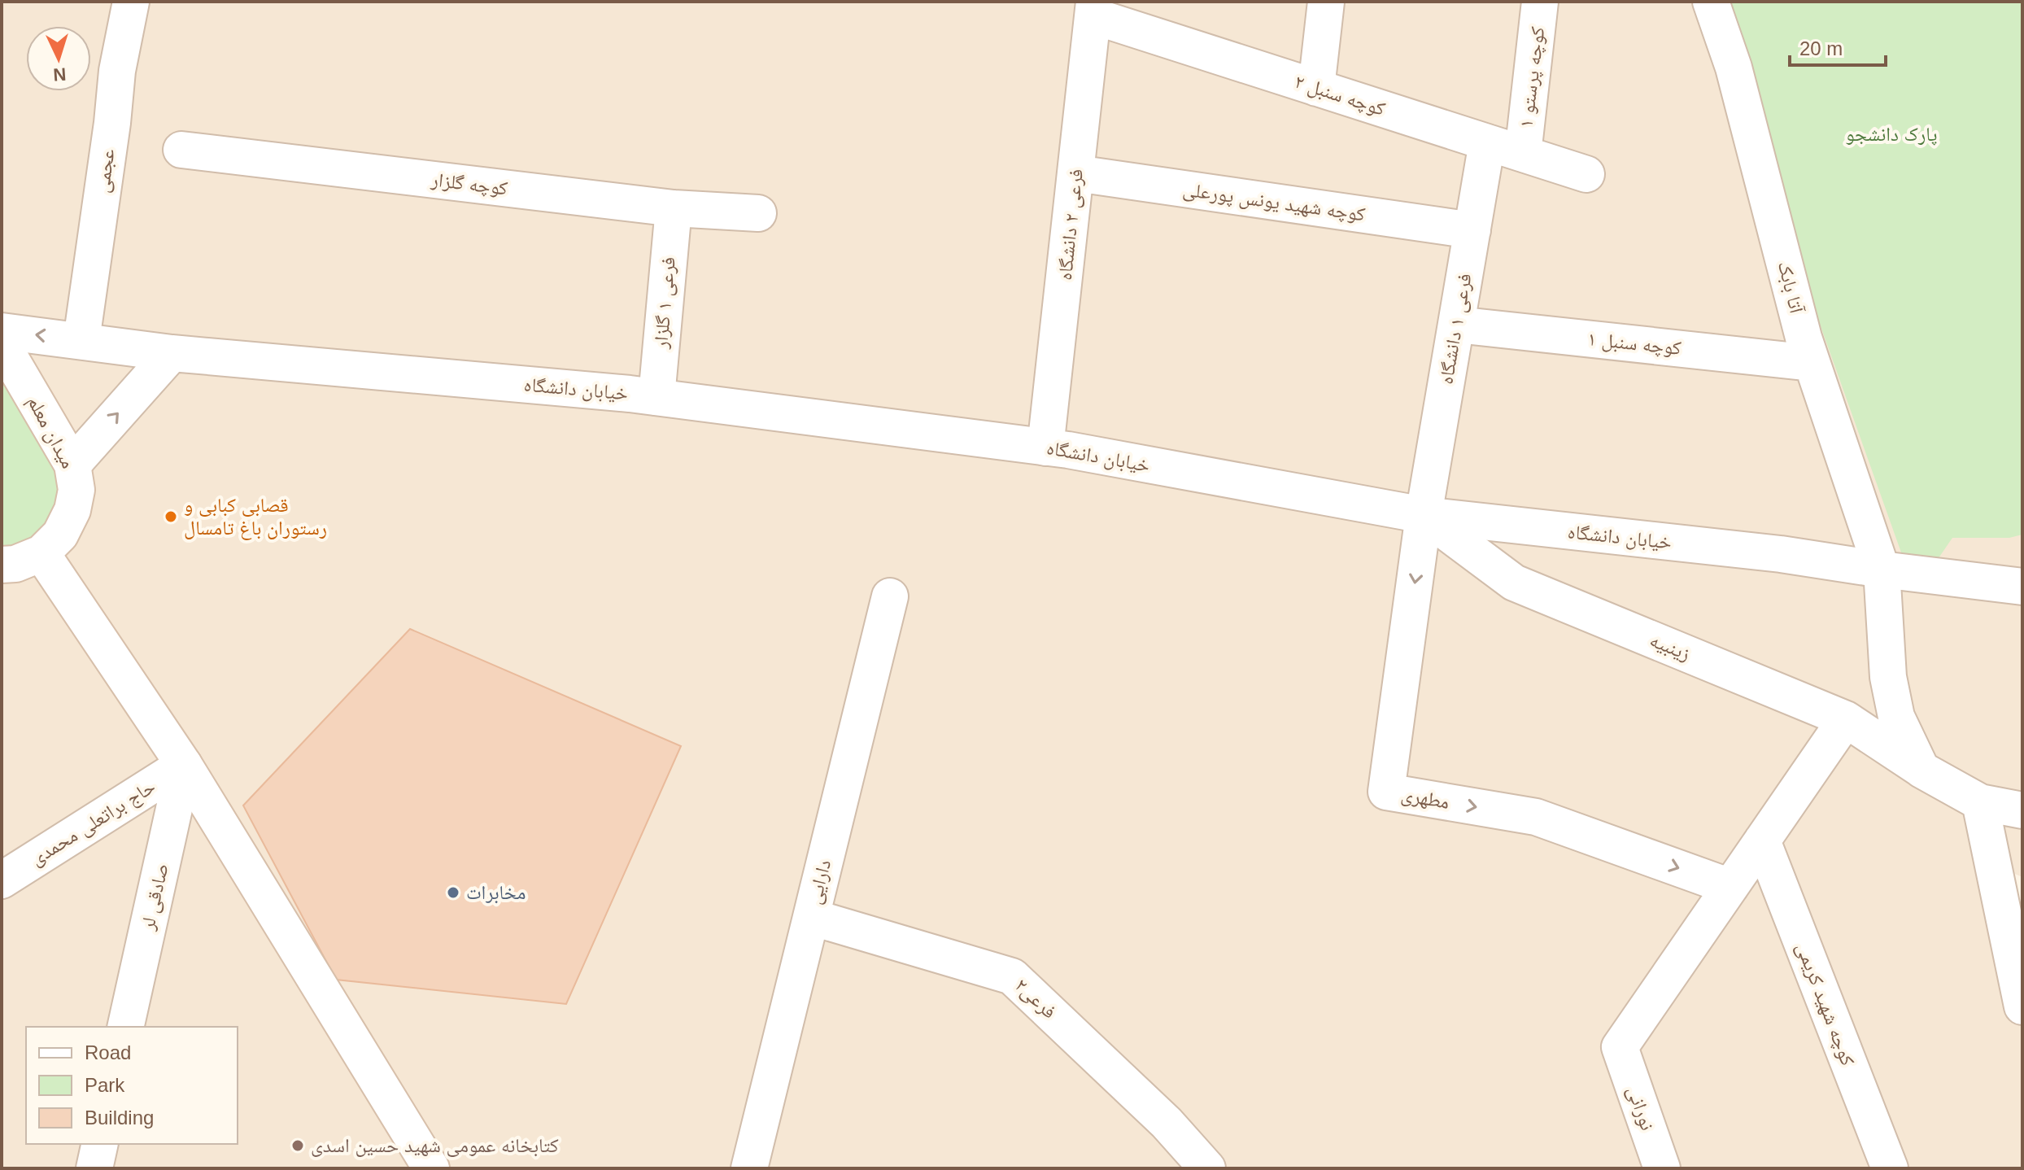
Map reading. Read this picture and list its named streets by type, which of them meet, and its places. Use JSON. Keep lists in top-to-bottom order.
{
  "streets": {
    "street": [
      "کوچه پرستو ۱",
      "کوچه سنبل ۲",
      "عجمی",
      "کوچه گلزار",
      "کوچه شهید یونس پورعلی",
      "فرعی ۲ دانشگاه",
      "آتا بابک",
      "فرعی ۱ گلزار",
      "فرعی ۱ دانشگاه",
      "کوچه سنبل ۱",
      "خیابان دانشگاه",
      "میدان معلم",
      "زینبیه",
      "مطهری",
      "حاج براتعلی محمدی",
      "دارایی",
      "صادقی لر",
      "فرعی۲",
      "کوچه شهید کریمی",
      "نورانی"
    ]
  },
  "crossings": [
    ["کوچه پرستو ۱", "کوچه سنبل ۲"],
    ["کوچه سنبل ۲", "فرعی ۲ دانشگاه"],
    ["کوچه سنبل ۲", "فرعی ۱ دانشگاه"],
    ["عجمی", "خیابان دانشگاه"],
    ["کوچه گلزار", "فرعی ۱ گلزار"],
    ["کوچه شهید یونس پورعلی", "فرعی ۲ دانشگاه"],
    ["کوچه شهید یونس پورعلی", "فرعی ۱ دانشگاه"],
    ["فرعی ۲ دانشگاه", "خیابان دانشگاه"],
    ["آتا بابک", "کوچه سنبل ۱"],
    ["آتا بابک", "خیابان دانشگاه"],
    ["فرعی ۱ گلزار", "خیابان دانشگاه"],
    ["فرعی ۱ دانشگاه", "کوچه سنبل ۱"],
    ["فرعی ۱ دانشگاه", "خیابان دانشگاه"],
    ["فرعی ۱ دانشگاه", "زینبیه"],
    ["فرعی ۱ دانشگاه", "مطهری"],
    ["خیابان دانشگاه", "زینبیه"],
    ["خیابان دانشگاه", "مطهری"],
    ["زینبیه", "مطهری"],
    ["مطهری", "نورانی"],
    ["حاج براتعلی محمدی", "صادقی لر"],
    ["دارایی", "فرعی۲"]
  ],
  "parks": ["پارک دانشجو"],
  "places": ["قصابی کبابی و رستوران باغ تامسال", "مخابرات", "کتابخانه عمومی شهید حسین اسدی"],
  "legend": ["Road", "Park", "Building"],
  "scale_bar": "20 m",
  "north": "bottom"
}
